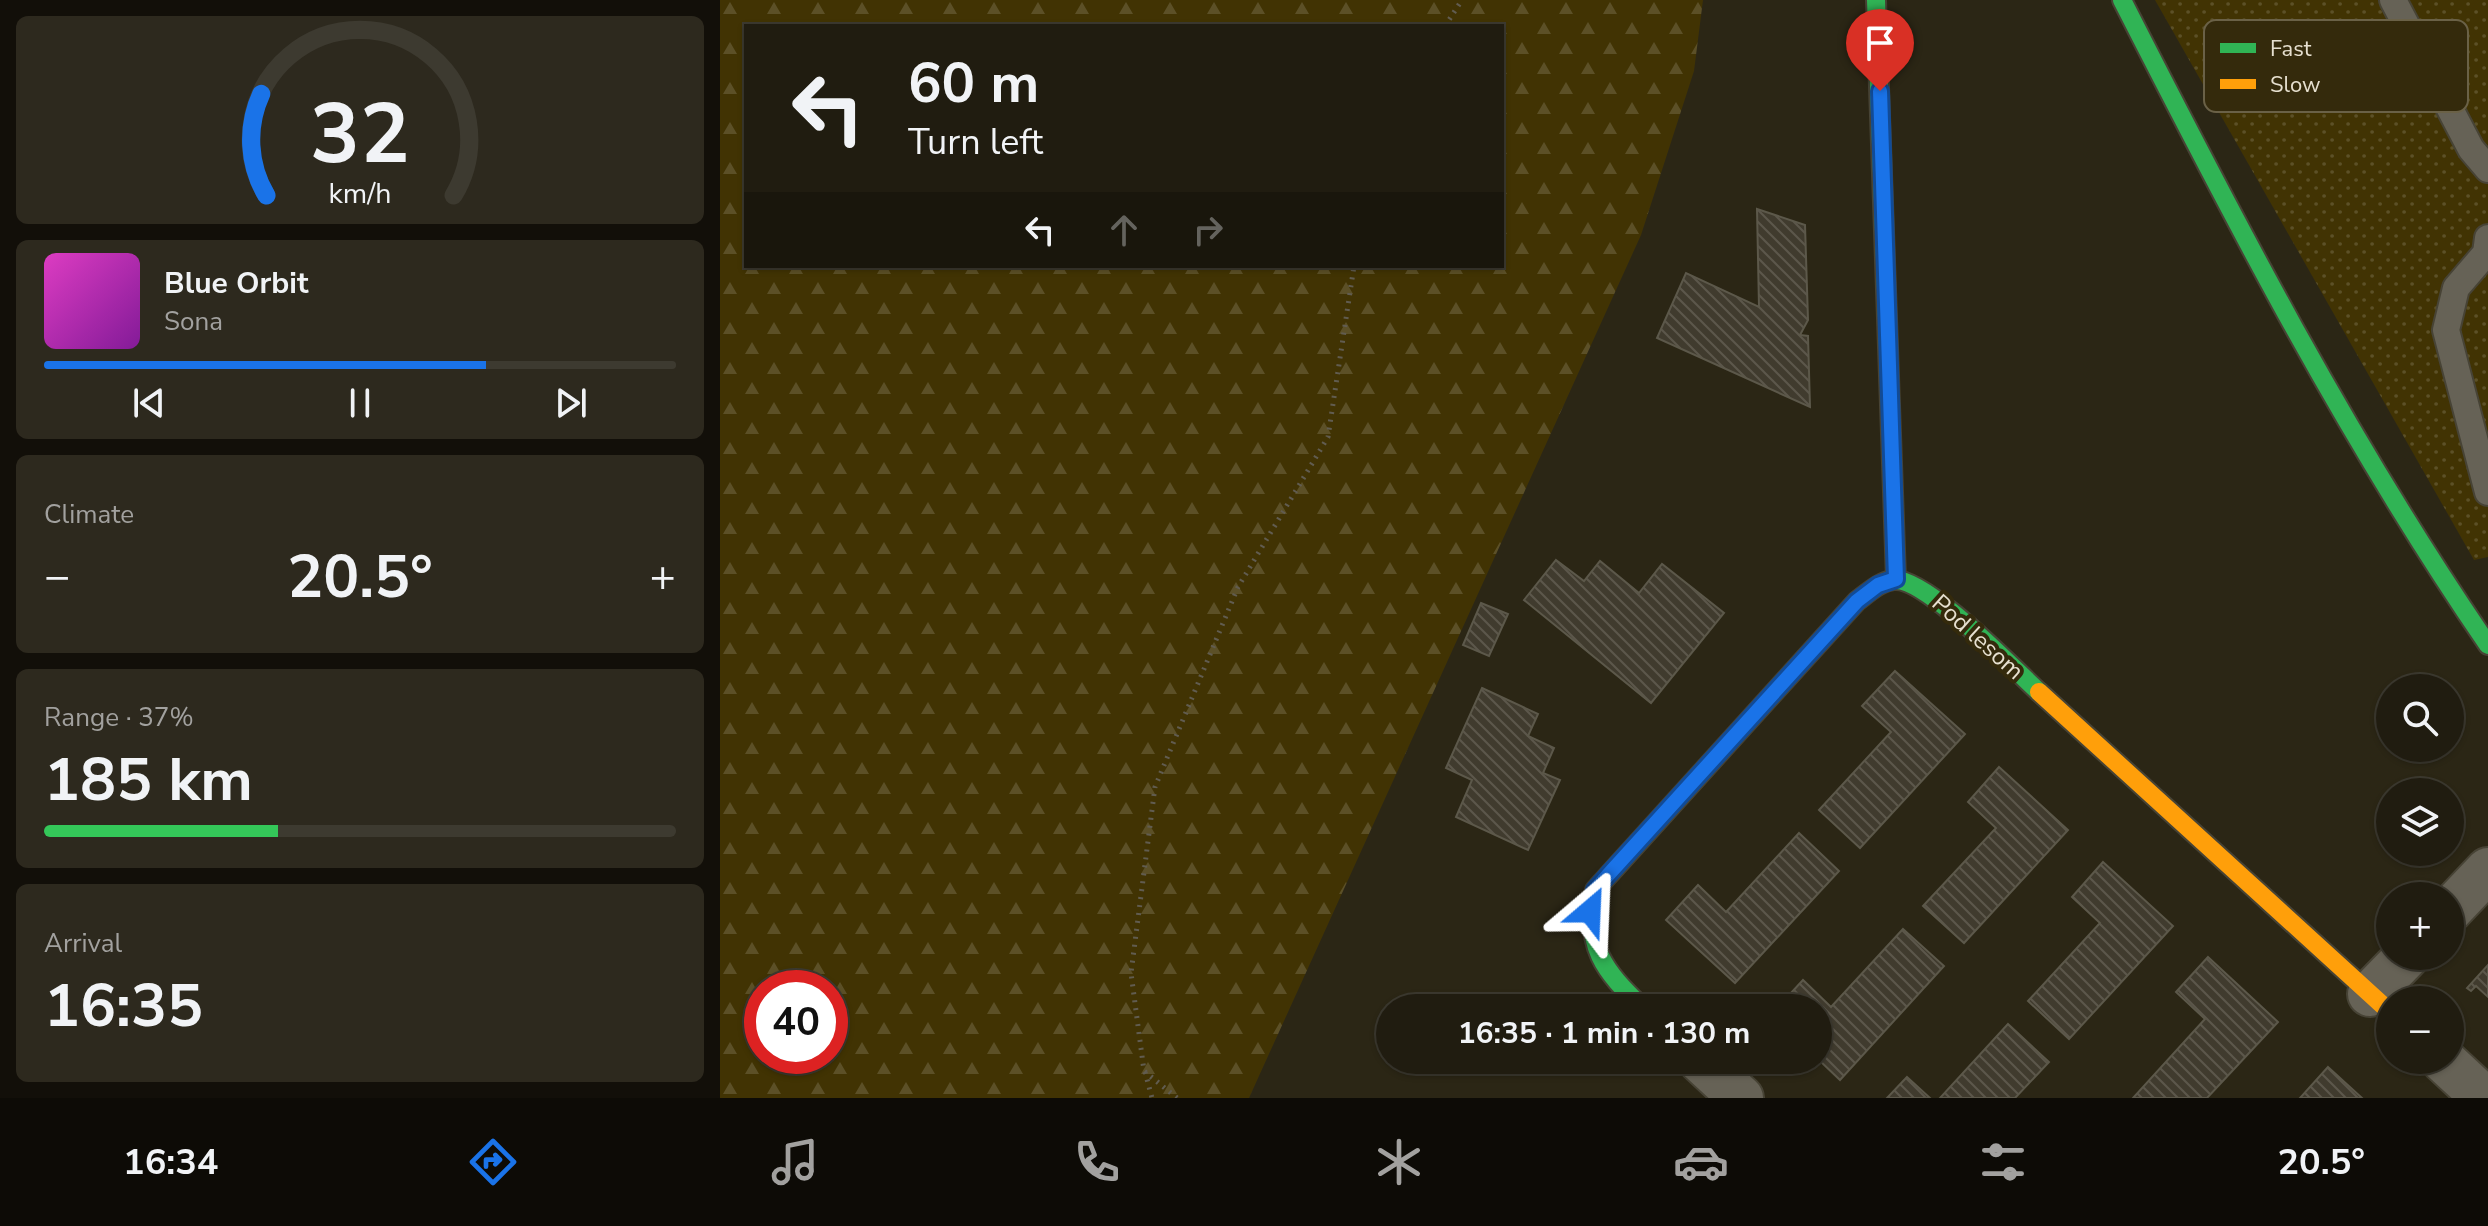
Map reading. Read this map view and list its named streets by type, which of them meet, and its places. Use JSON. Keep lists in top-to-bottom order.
{
  "streets": {
    "street": ["Pod lesom"]
  },
  "legend": ["Fast", "Slow"],
  "page": {
    "turn": ["60 m", "Turn left"],
    "song": ["Blue Orbit", "Sona"],
    "tile": [
      "Climate",
      ["Range · 37%", "185 km"],
      ["Arrival", "16:35"]
    ],
    "heat": ["−", "20.5°", "+"],
    "map_buttons": ["+", "−"],
    "limit": "40",
    "trip": "16:35 · 1 min · 130 m",
    "tabs": ["16:34", "20.5°"],
    "gauge": ["32", "km/h"]
  }
}
